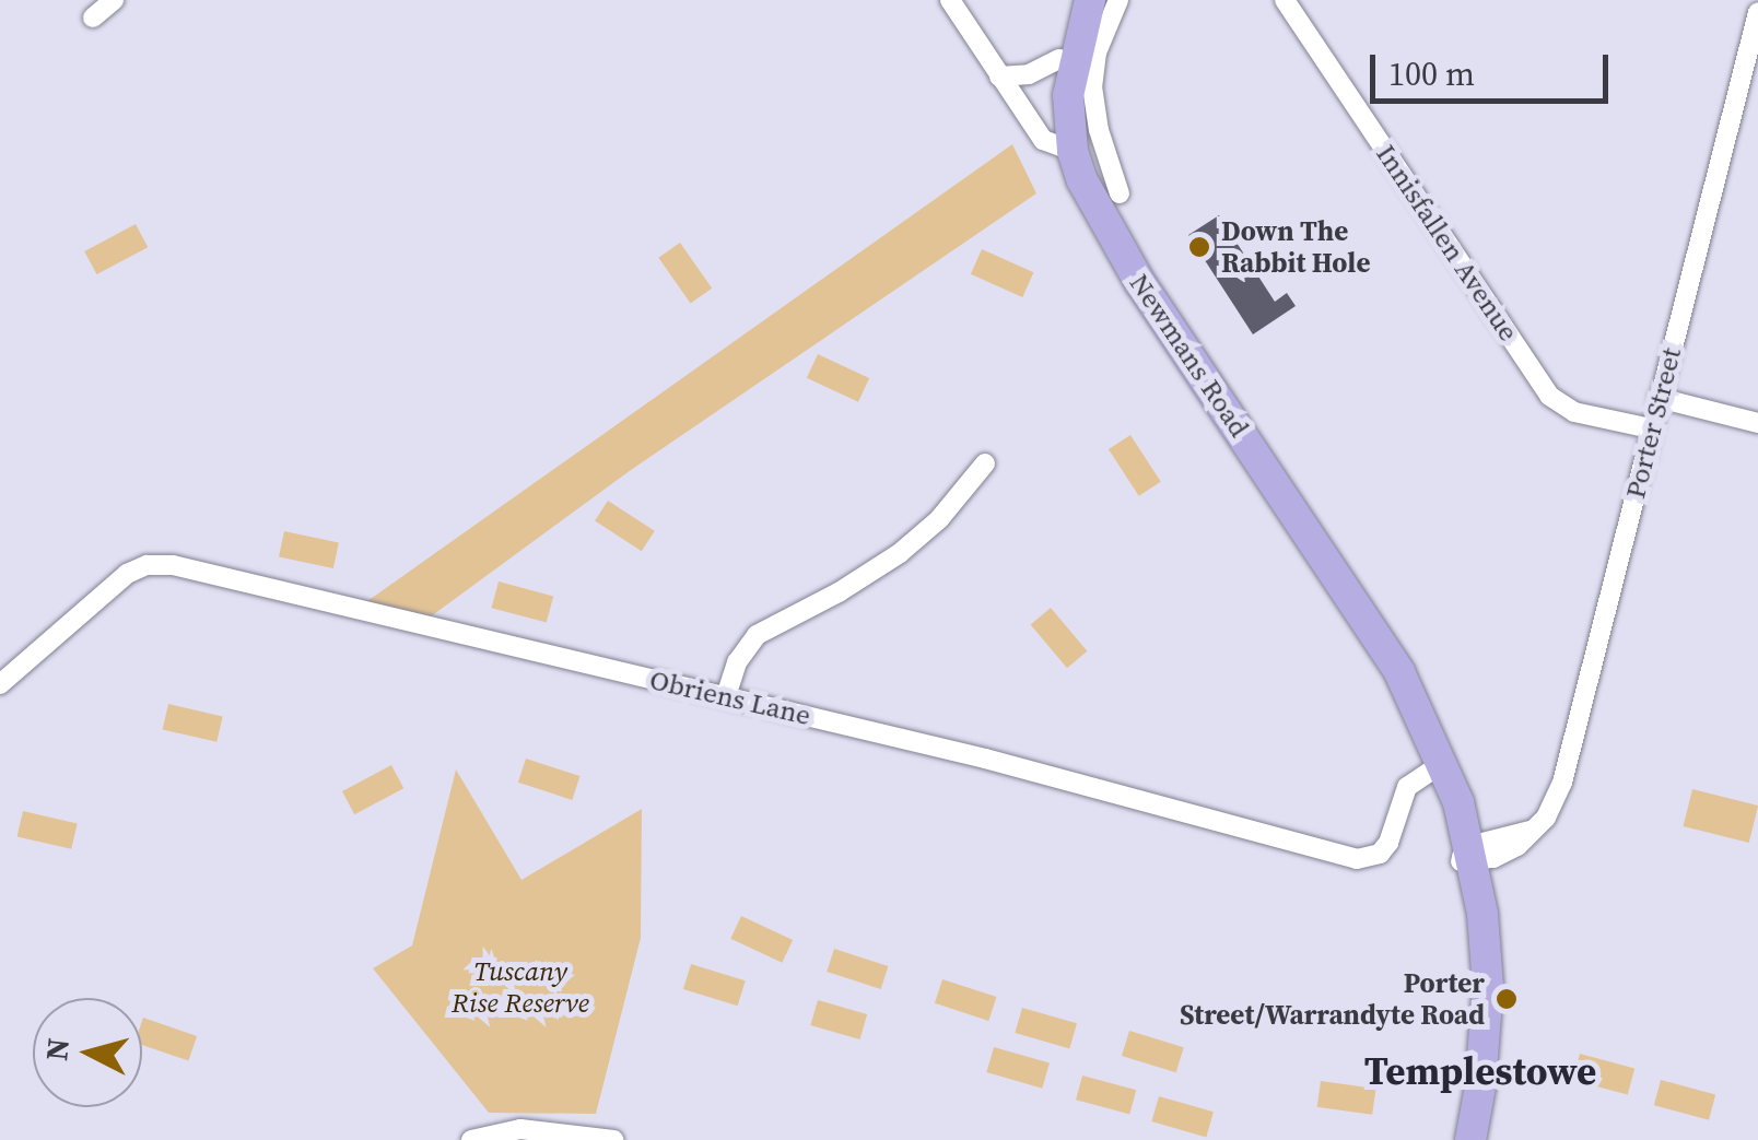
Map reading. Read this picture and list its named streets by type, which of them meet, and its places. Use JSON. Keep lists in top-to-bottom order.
{
  "streets": {
    "main road": ["Newmans Road"],
    "street": ["Innisfallen Avenue", "Porter Street", "Obriens Lane"]
  },
  "crossings": [
    ["Innisfallen Avenue", "Porter Street"],
    ["Newmans Road", "Porter Street"],
    ["Newmans Road", "Obriens Lane"]
  ],
  "districts": ["Templestowe"],
  "parks": ["Tuscany Rise Reserve"],
  "places": ["Down The Rabbit Hole", "Porter Street/Warrandyte Road"],
  "scale_bar": "100 m",
  "north": "left"
}
